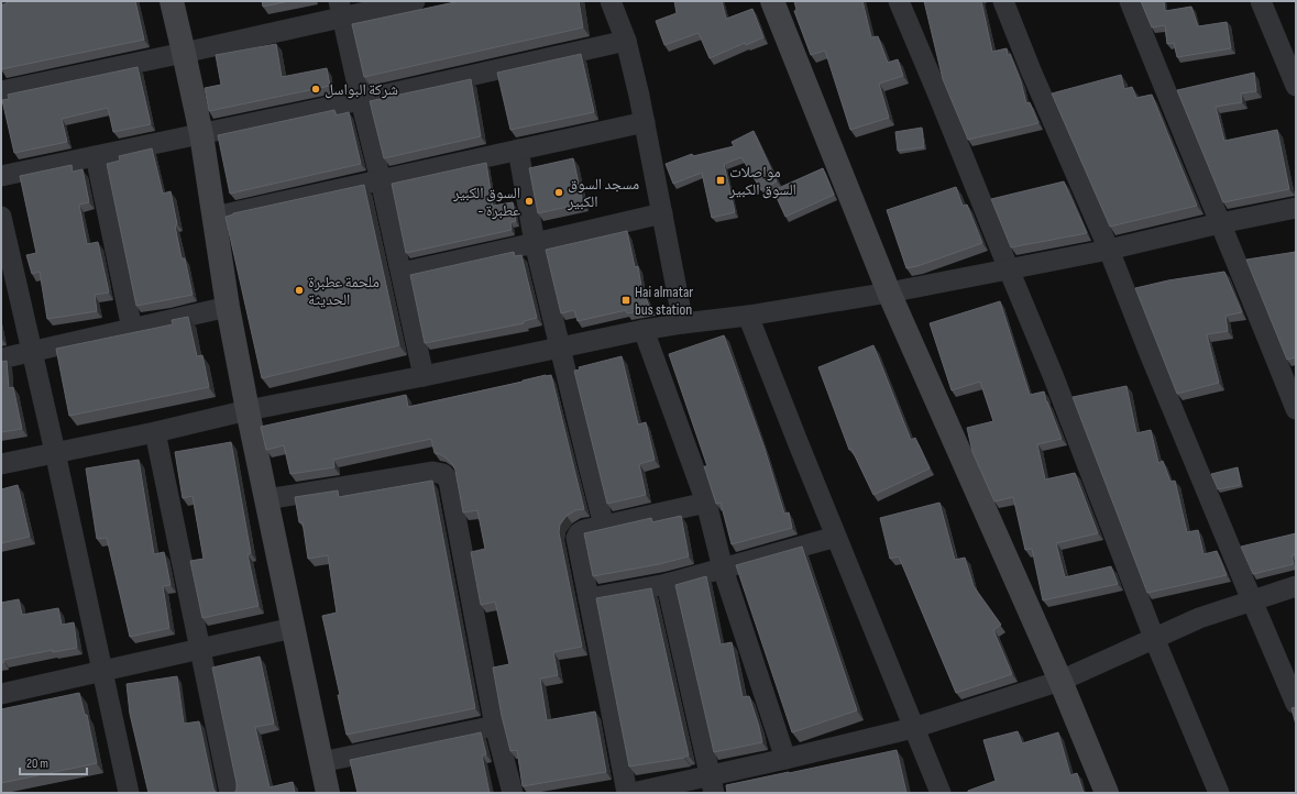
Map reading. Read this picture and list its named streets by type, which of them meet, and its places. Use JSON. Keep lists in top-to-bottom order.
{
  "places": {
    "other": [
      "شركة البواسل",
      "مسجد السوق الكبير",
      "السوق الكبير - عطبرة",
      "ملحمة عطبرة الحديثة"
    ],
    "transit": ["مواصلات السوق الكبير", "Hai almatar bus station"]
  },
  "scale_bar": "20 m"
}
